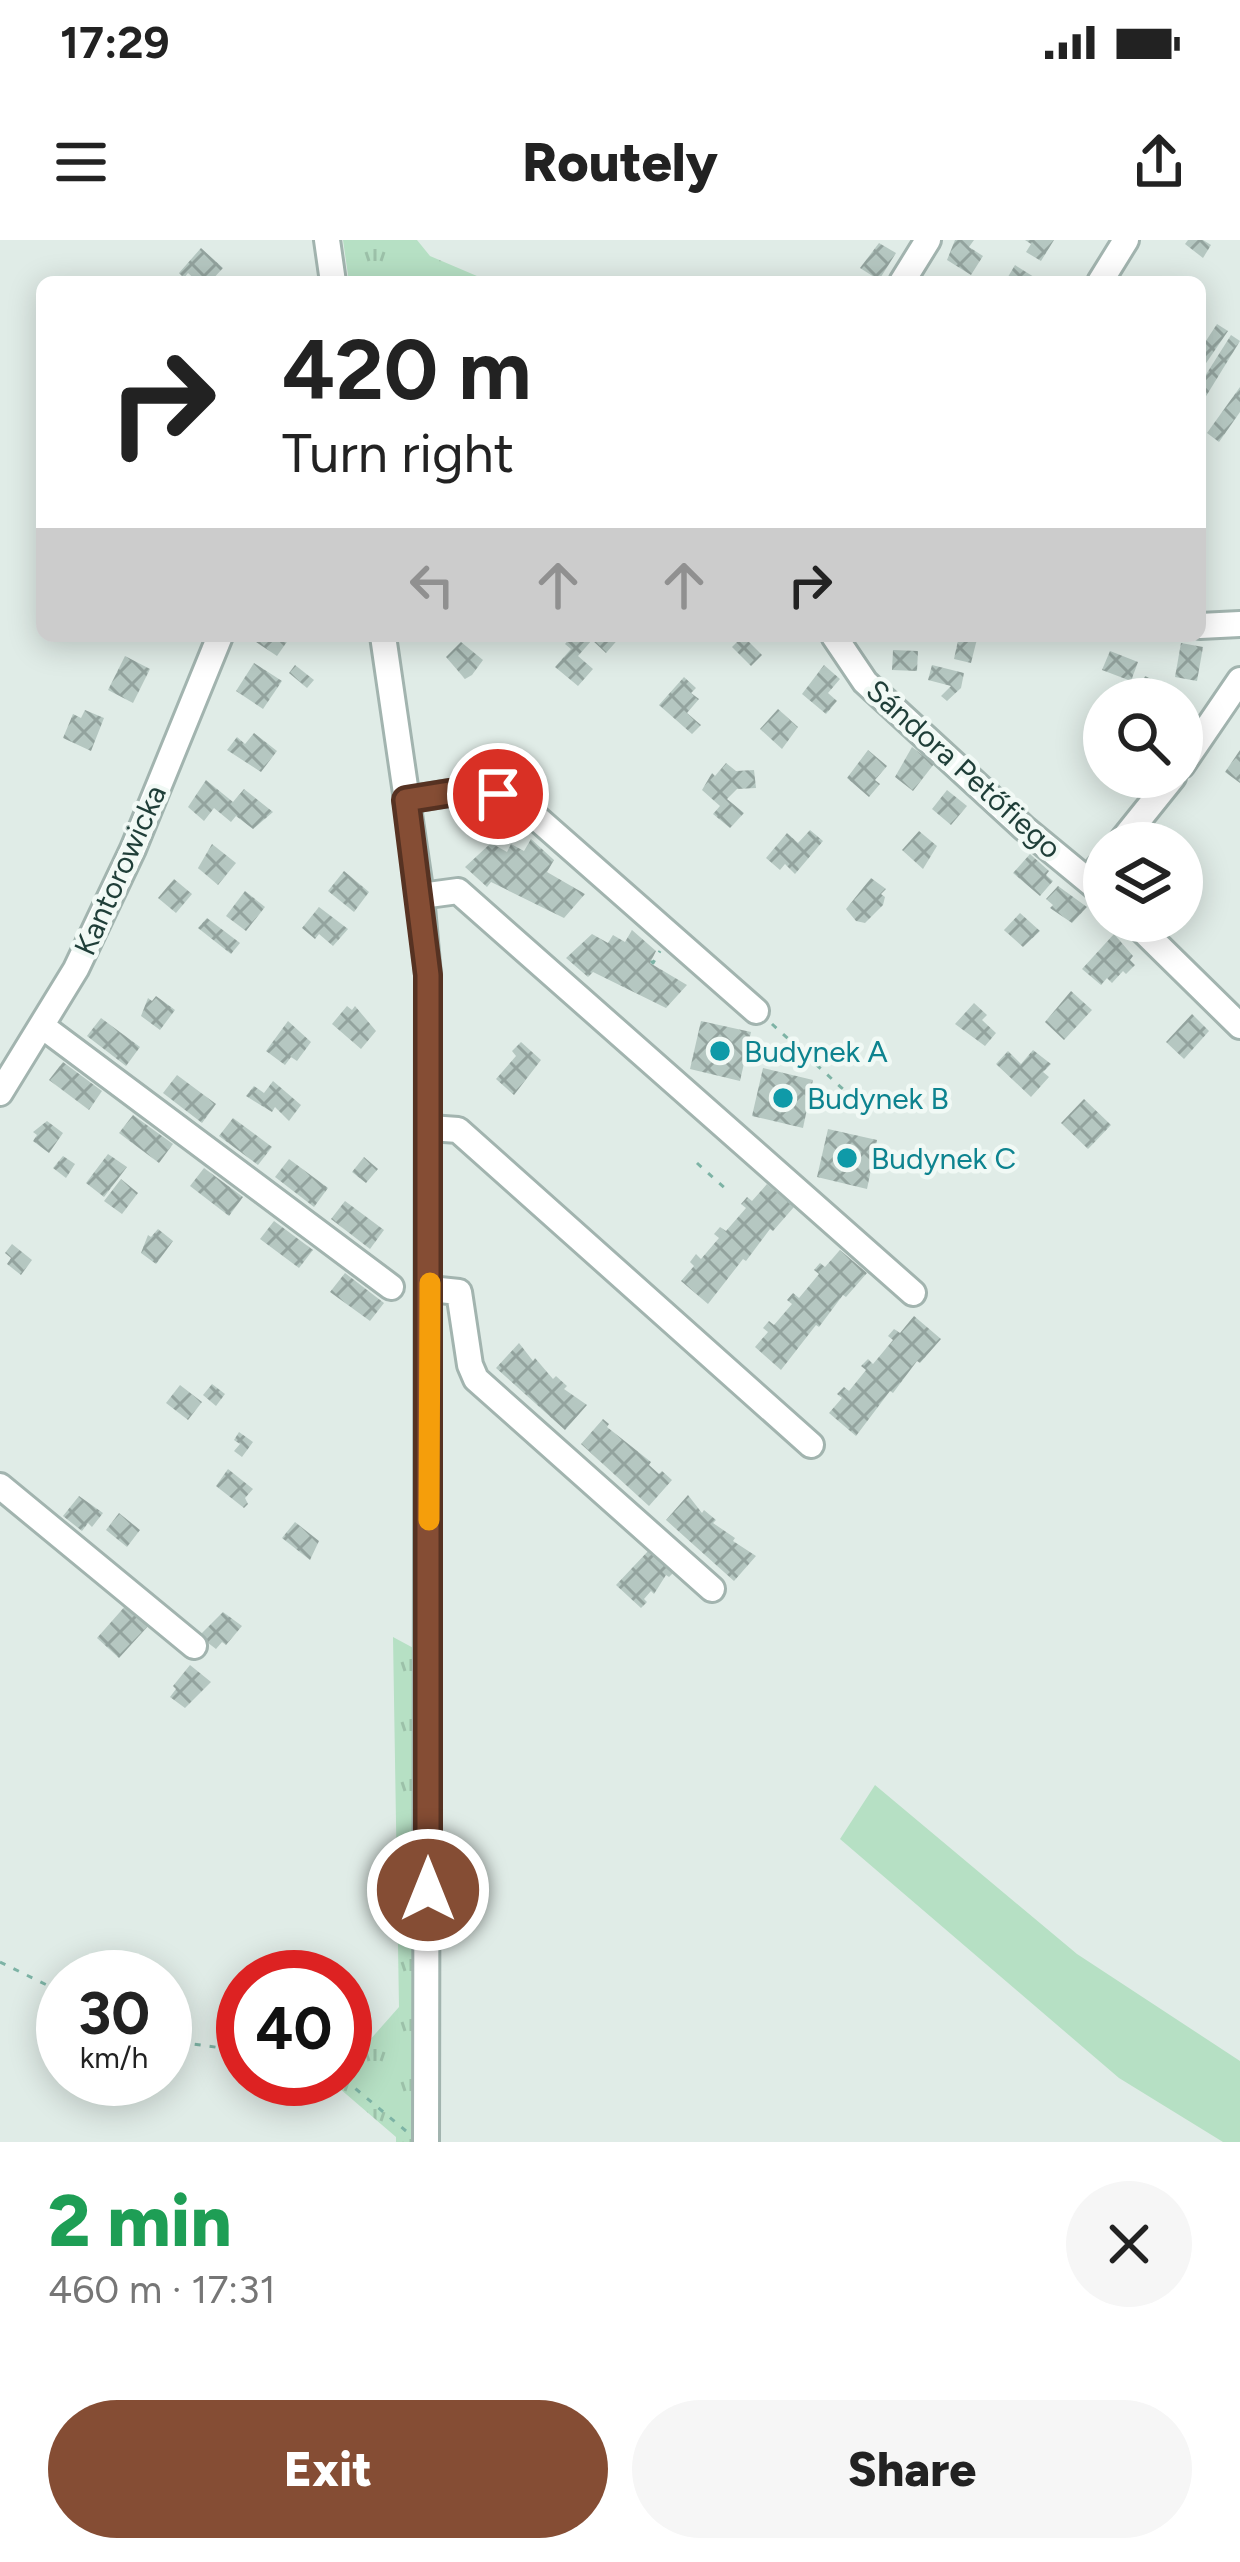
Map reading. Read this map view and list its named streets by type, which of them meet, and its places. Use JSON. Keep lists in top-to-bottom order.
{
  "streets": {
    "street": ["Sándora Petőfiego", "Kantorowicka"]
  },
  "places": ["Budynek A", "Budynek B", "Budynek C"],
  "page": {
    "status": "17:29",
    "header": "Routely",
    "turn": ["420 m", "Turn right"],
    "speed": "30 km/h",
    "limit": "40",
    "heading": ["2 min", "460 m · 17:31"],
    "buttons": ["Exit", "Share"]
  }
}
